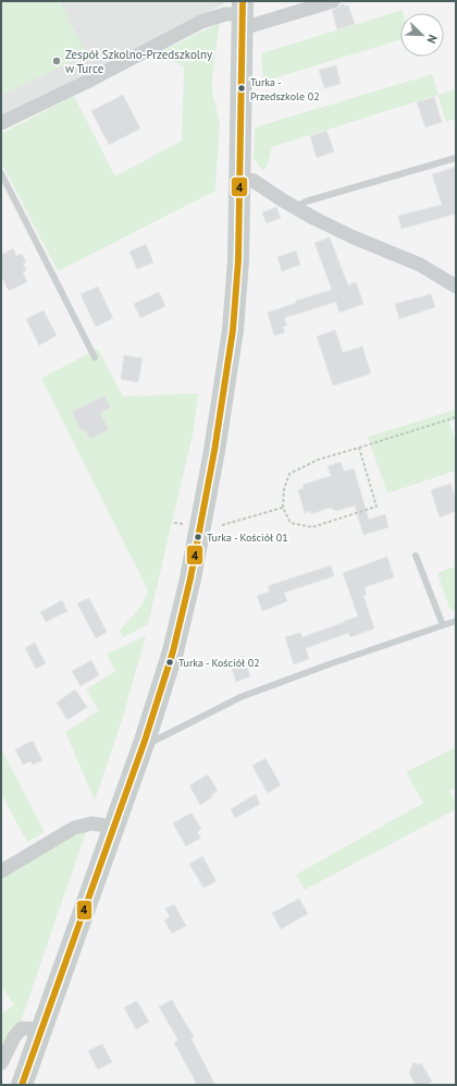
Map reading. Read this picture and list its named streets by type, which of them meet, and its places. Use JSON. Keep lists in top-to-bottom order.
{
  "places": [
    "Zespół Szkolno-Przedszkolny w Turce",
    "Turka - Przedszkole 02",
    "Turka - Kościół 01",
    "Turka - Kościół 02"
  ],
  "lines": ["transit line 4"],
  "north": "bottom right"
}
